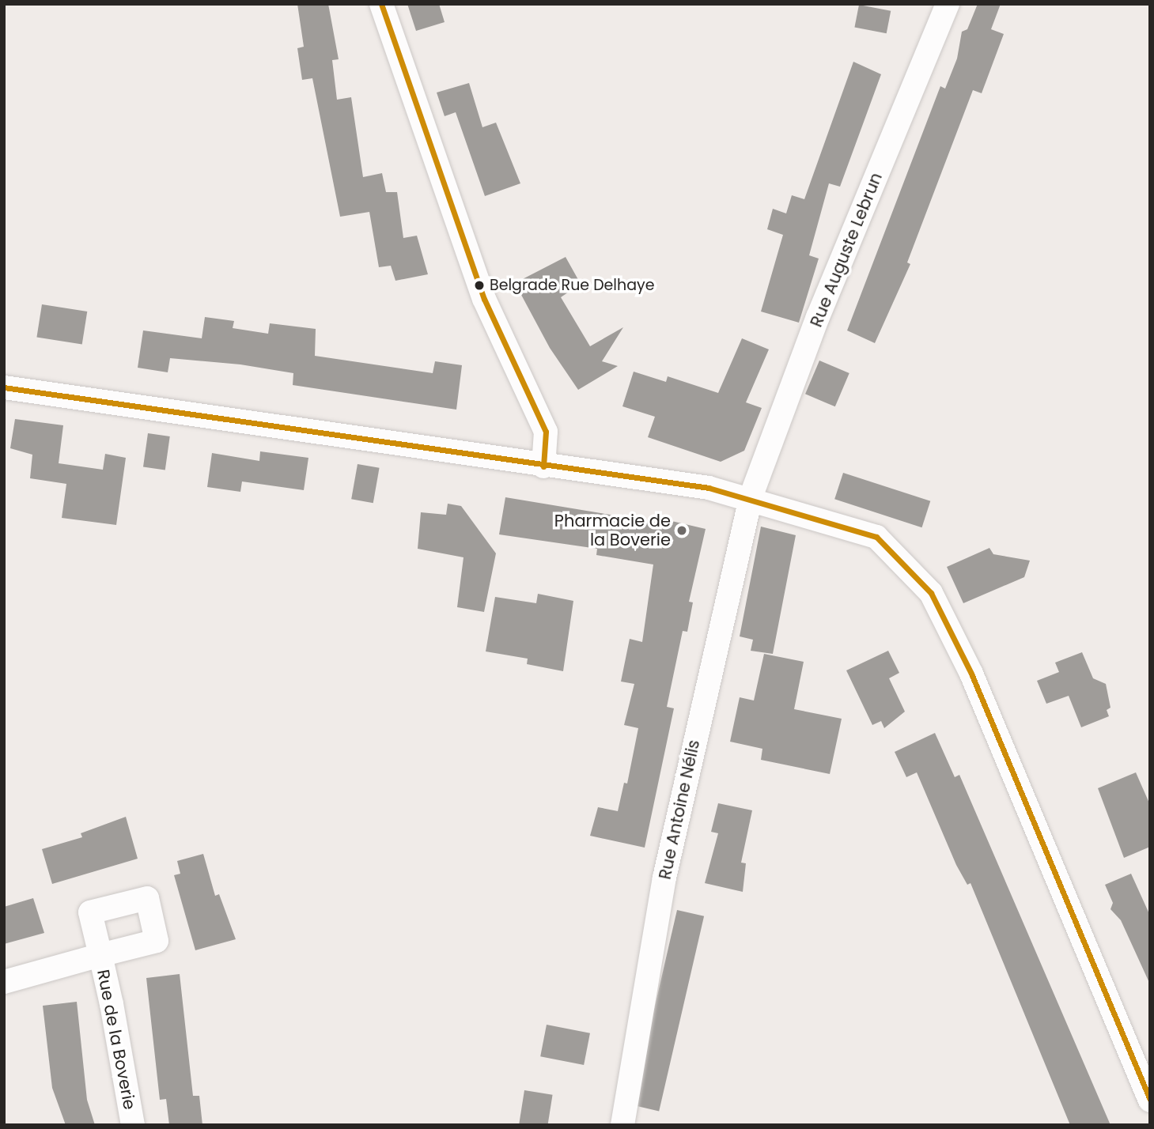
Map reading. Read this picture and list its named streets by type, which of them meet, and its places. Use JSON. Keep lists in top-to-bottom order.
{
  "streets": {
    "street": ["Rue Auguste Lebrun", "Rue Antoine Nélis", "Rue de la Boverie"]
  },
  "crossings": [
    ["Rue Auguste Lebrun", "Rue Antoine Nélis"]
  ],
  "places": ["Belgrade Rue Delhaye", "Pharmacie de la Boverie"]
}
